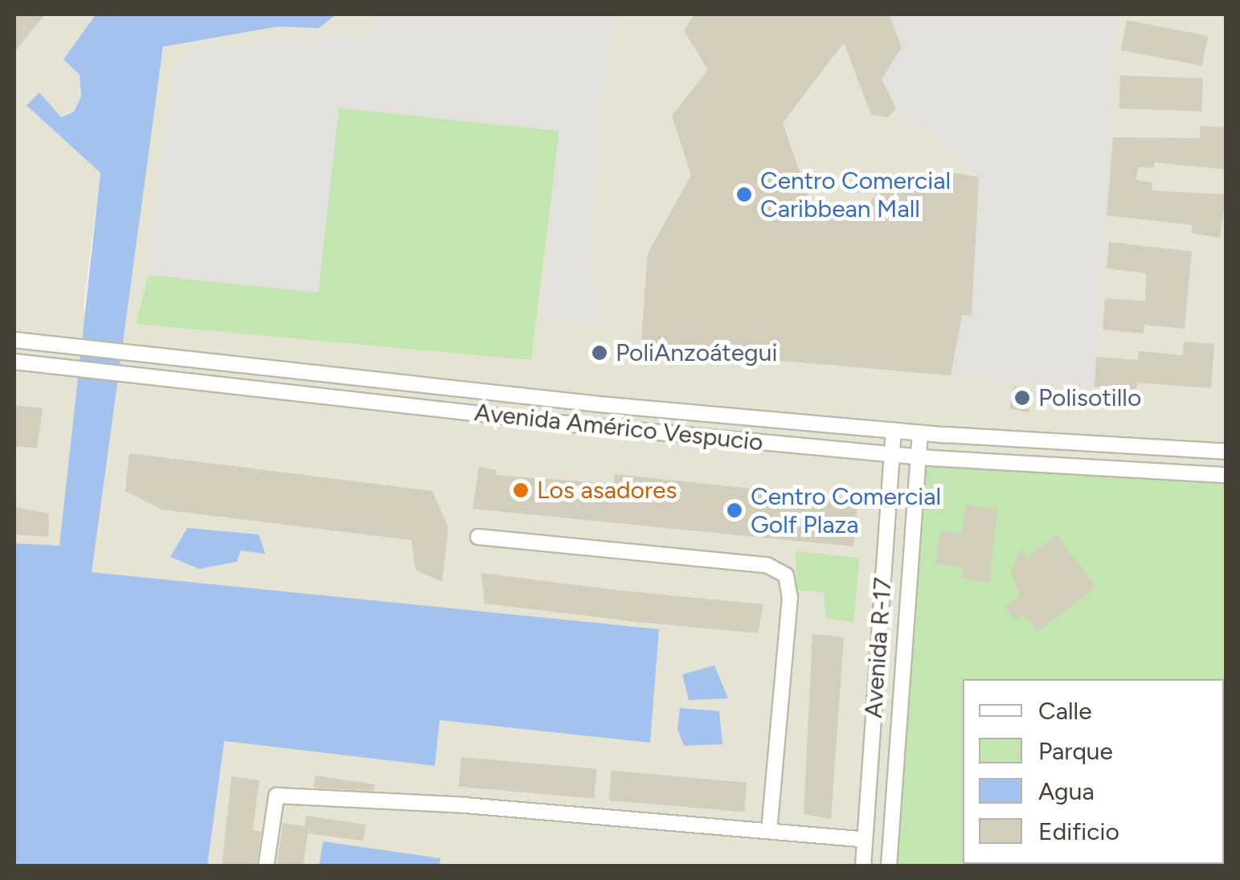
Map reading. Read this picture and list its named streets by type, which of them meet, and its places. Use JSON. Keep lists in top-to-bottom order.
{
  "streets": {
    "street": ["Avenida Américo Vespucio", "Avenida R-17"]
  },
  "crossings": [
    ["Avenida Américo Vespucio", "Avenida R-17"]
  ],
  "places": [
    "Centro Comercial Caribbean Mall",
    "PoliAnzoátegui",
    "Polisotillo",
    "Los asadores",
    "Centro Comercial Golf Plaza"
  ],
  "legend": [
    "Calle",
    "Parque",
    "Agua",
    "Edificio"
  ]
}
